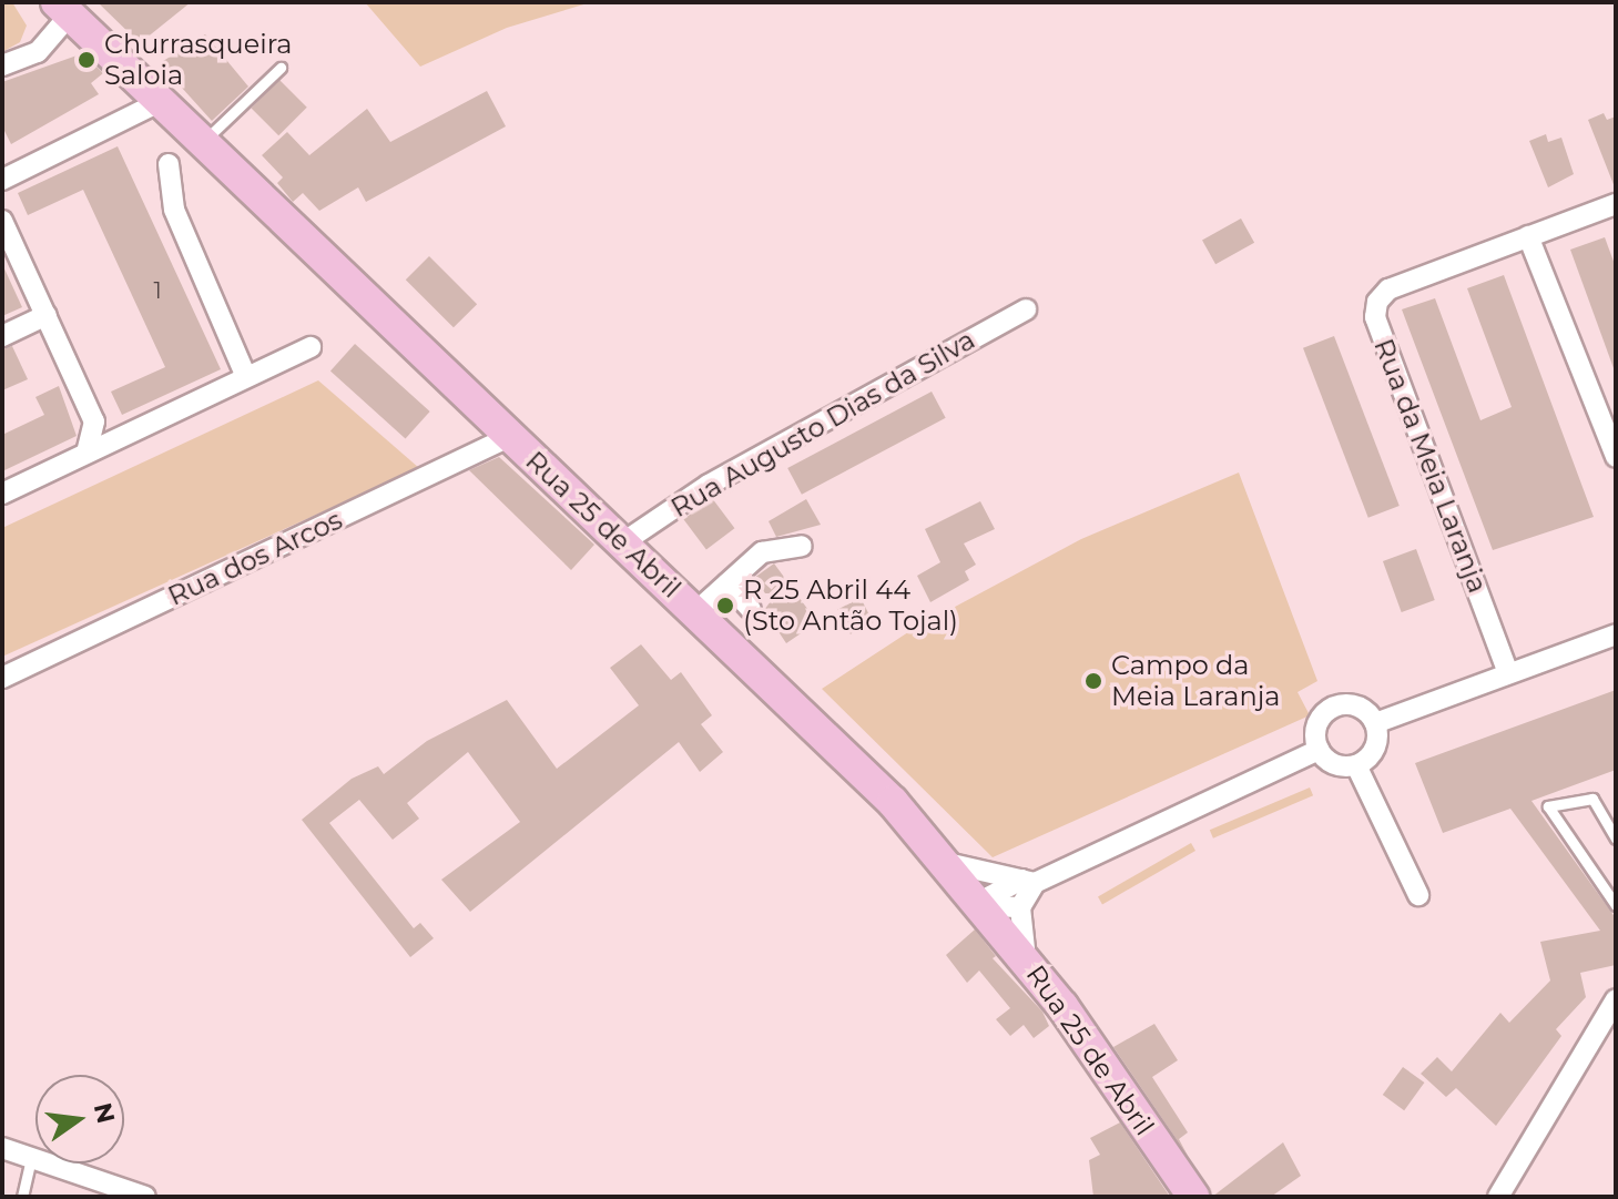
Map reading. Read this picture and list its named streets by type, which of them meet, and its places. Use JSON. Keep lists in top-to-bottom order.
{
  "streets": {
    "main road": ["Rua 25 de Abril"],
    "street": ["Rua Augusto Dias da Silva", "Rua da Meia Laranja", "Rua dos Arcos"]
  },
  "crossings": [
    ["Rua Augusto Dias da Silva", "Rua 25 de Abril"],
    ["Rua 25 de Abril", "Rua dos Arcos"]
  ],
  "places": ["Churrasqueira Saloia", "R 25 Abril 44 (Sto Antão Tojal)", "Campo da Meia Laranja"],
  "house_numbers": ["1"],
  "north": "right"
}
